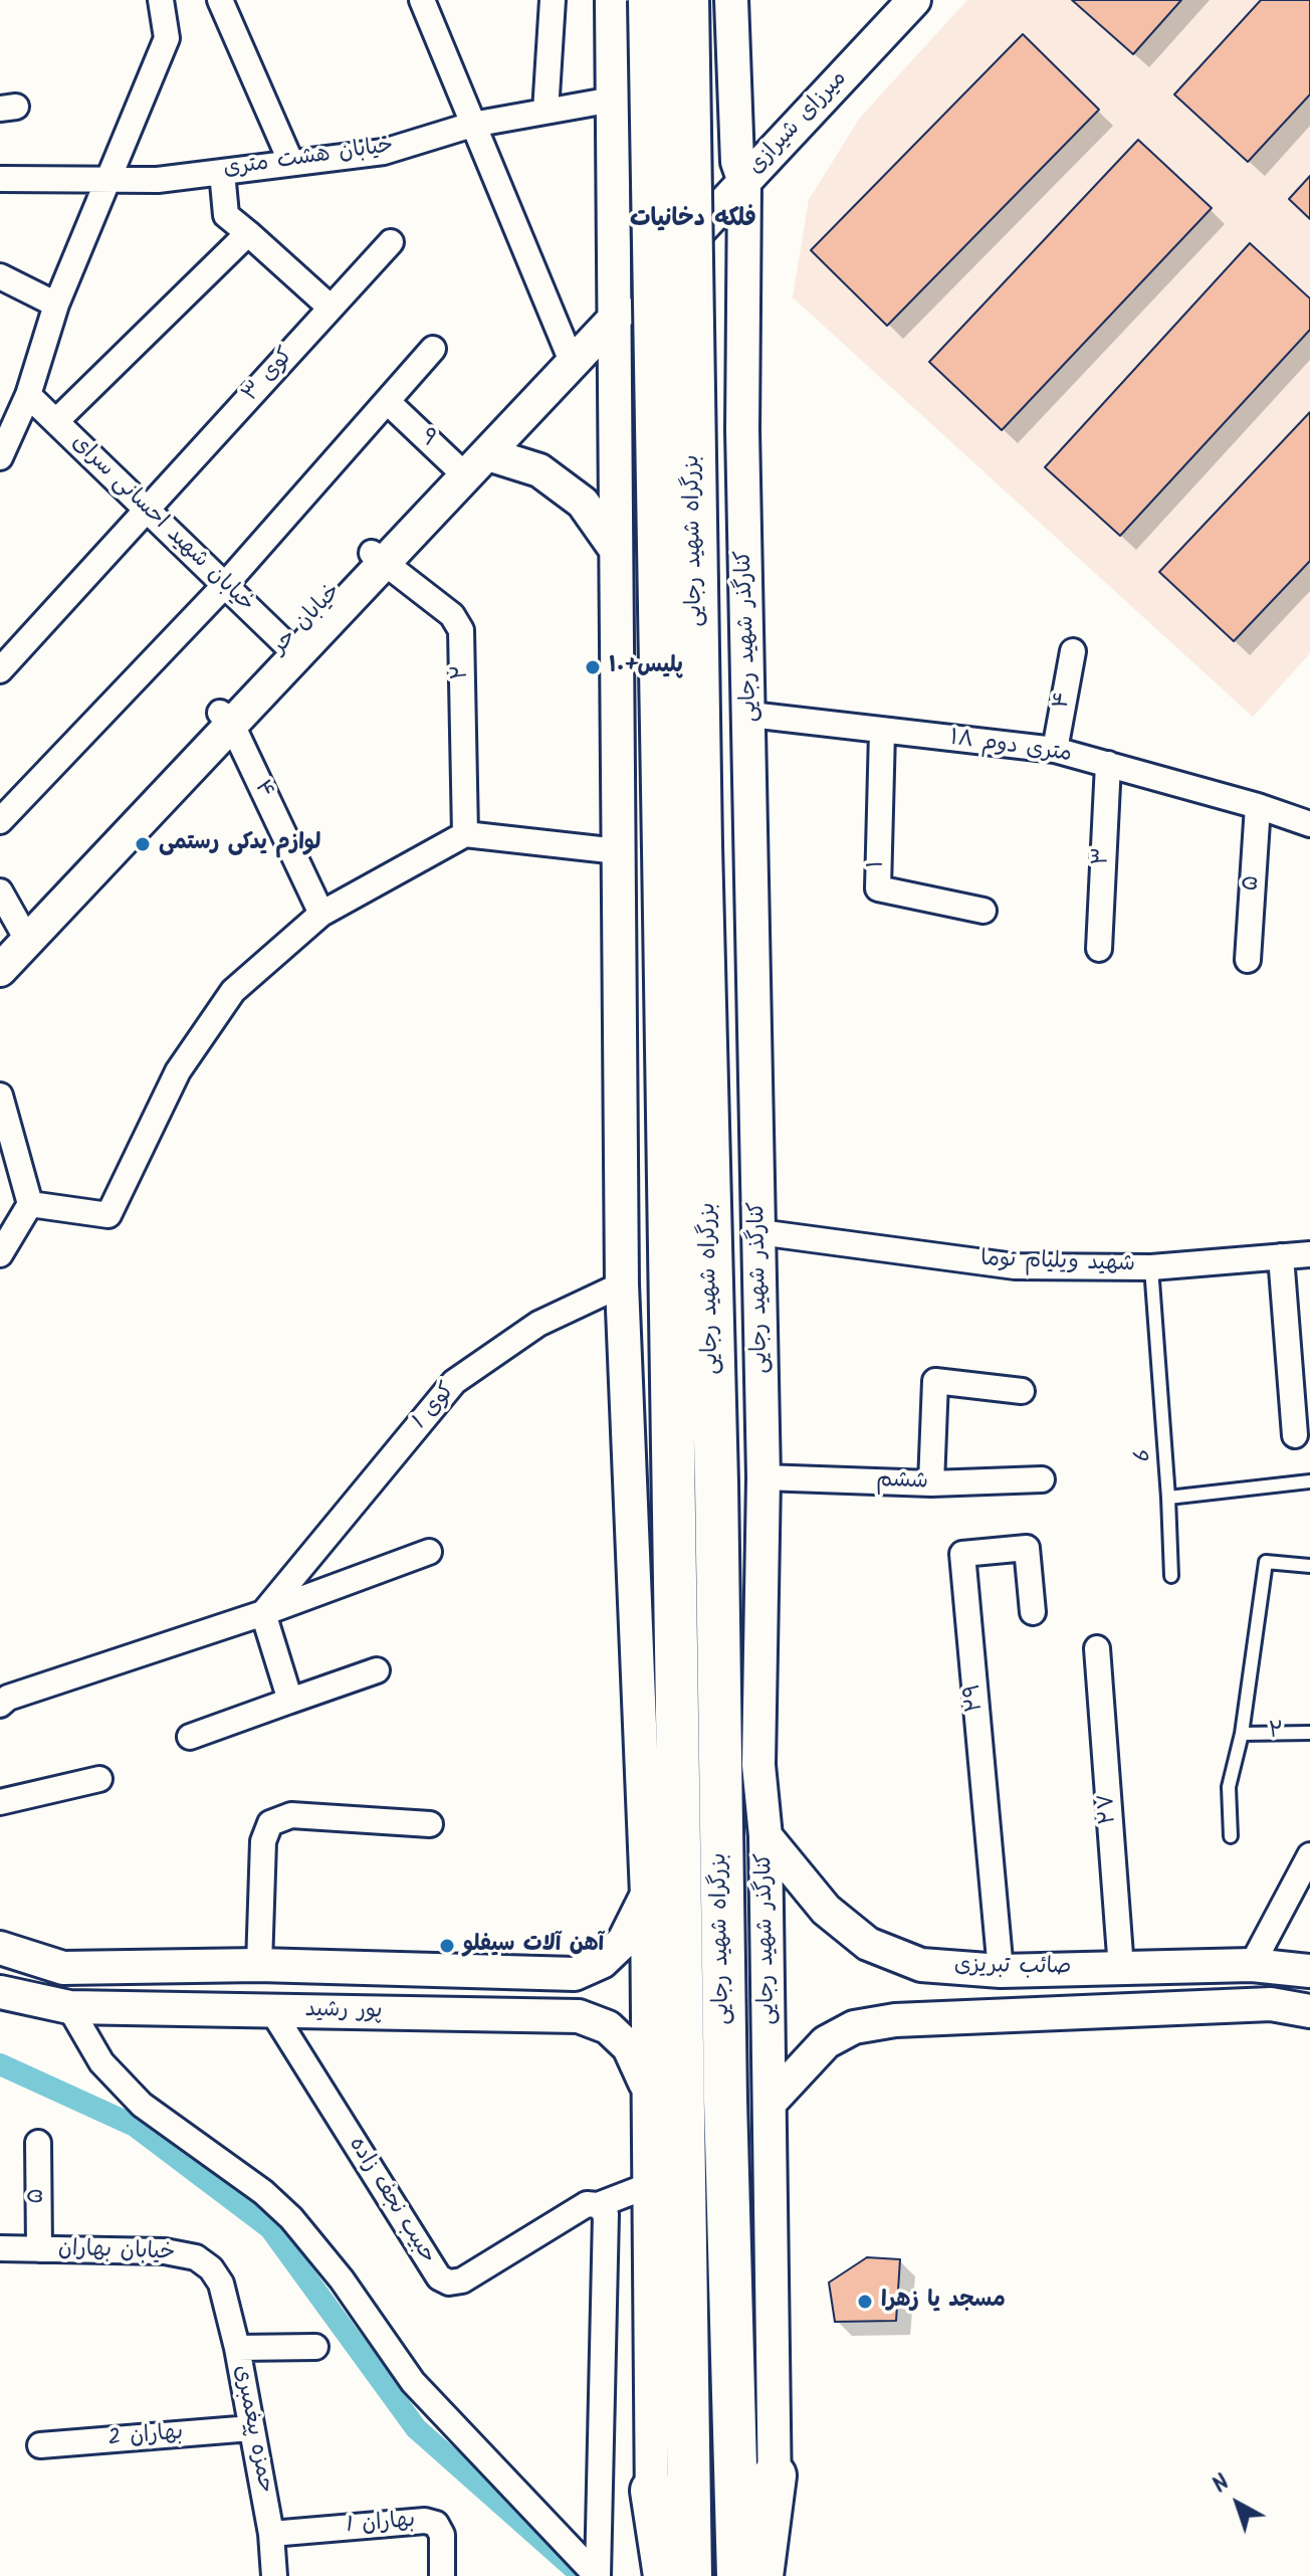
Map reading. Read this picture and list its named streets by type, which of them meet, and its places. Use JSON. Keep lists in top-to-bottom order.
{
  "streets": {
    "highway": ["بزرگراه شهید رجایی"],
    "main road": [
      "میرزای شیرازی",
      "خیابان حر",
      "کنارگذر شهید رجایی",
      "صائب تبریزی",
      "پور رشید"
    ],
    "street": [
      "خیابان هشت متری",
      "کوی ۳",
      "۹",
      "خیابان شهید احسانی سرای",
      "۲",
      "۴",
      "۱۸ متری دوم",
      "۳",
      "۱",
      "۵",
      "شهید ویلیام توما",
      "کوی 1",
      "ششم",
      "۲۹",
      "۲۷",
      "حبیب نجف زاده",
      "خیابان بهاران",
      "حمزه پیغمبری",
      "بهاران 2",
      "بهاران 1"
    ],
    "lane": ["6"]
  },
  "crossings": [
    ["میرزای شیرازی", "خیابان حر"],
    ["میرزای شیرازی", "کنارگذر شهید رجایی"],
    ["کوی ۳", "خیابان شهید احسانی سرای"],
    ["۹", "خیابان حر"],
    ["خیابان شهید احسانی سرای", "خیابان حر"],
    ["خیابان حر", "۲"],
    ["خیابان حر", "۴"],
    ["کنارگذر شهید رجایی", "۱۸ متری دوم"],
    ["کنارگذر شهید رجایی", "شهید ویلیام توما"],
    ["کنارگذر شهید رجایی", "ششم"],
    ["کنارگذر شهید رجایی", "صائب تبریزی"],
    ["۴", "۱۸ متری دوم"],
    ["۱۸ متری دوم", "۳"],
    ["۱۸ متری دوم", "۱"],
    ["۱۸ متری دوم", "۵"],
    ["۵", "خیابان بهاران"],
    ["شهید ویلیام توما", "6"],
    ["۲۹", "صائب تبریزی"],
    ["۲۷", "صائب تبریزی"],
    ["پور رشید", "حبیب نجف زاده"],
    ["خیابان بهاران", "حمزه پیغمبری"],
    ["حمزه پیغمبری", "بهاران 2"],
    ["حمزه پیغمبری", "بهاران 1"]
  ],
  "districts": ["فلکه دخانیات"],
  "places": [
    "پلیس+١٠",
    "لوازم یدکی رستمی",
    "آهن آلات سیفلو",
    "مسجد یا زهرا"
  ],
  "north": "top left"
}
